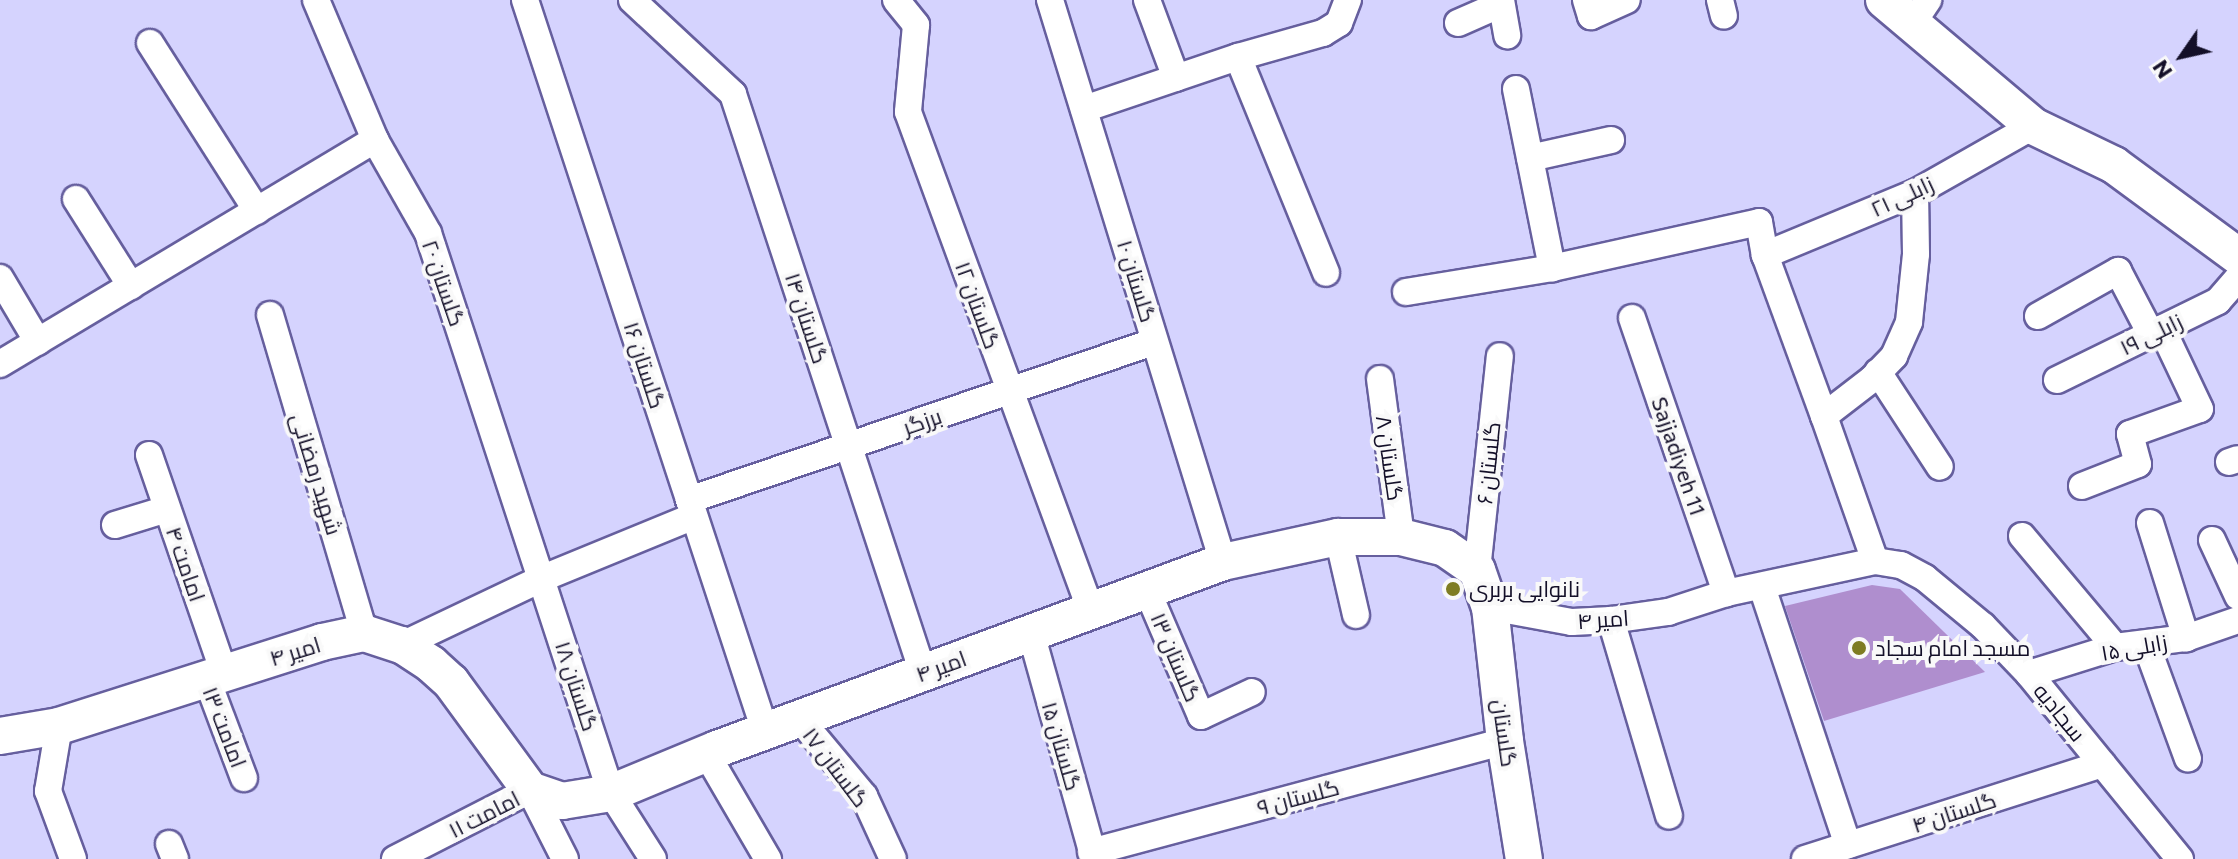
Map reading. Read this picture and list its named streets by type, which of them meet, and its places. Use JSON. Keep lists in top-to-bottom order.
{
  "streets": {
    "street": [
      "زابلی ۲۱",
      "گلستان ۱۰",
      "گلستان ۲۰",
      "گلستان ۱۲",
      "گلستان ۱۴",
      "زابلی ۱۹",
      "گلستان ۱۶",
      "برزگر",
      "Sajjadiyeh 11",
      "گلستان ۸",
      "گلستان ۶",
      "شهید رمضانی",
      "امامت ۴",
      "امیر ۴",
      "زابلی ۱۵",
      "گلستان ۱۳",
      "گلستان ۱۸",
      "سجادیه",
      "امامت ۱۳",
      "گلستان",
      "گلستان ۱۵",
      "گلستان ۱۷",
      "گلستان ۹",
      "گلستان ۴",
      "امامت ۱۱"
    ]
  },
  "crossings": [
    ["گلستان ۱۰", "برزگر"],
    ["گلستان ۱۰", "امیر ۴"],
    ["گلستان ۲۰", "برزگر"],
    ["گلستان ۲۰", "گلستان ۱۸"],
    ["گلستان ۱۲", "برزگر"],
    ["گلستان ۱۲", "امیر ۴"],
    ["گلستان ۱۴", "برزگر"],
    ["گلستان ۱۴", "امیر ۴"],
    ["گلستان ۱۶", "برزگر"],
    ["گلستان ۱۶", "امیر ۴"],
    ["برزگر", "امیر ۴"],
    ["برزگر", "گلستان ۱۸"],
    ["Sajjadiyeh 11", "امیر ۴"],
    ["گلستان ۸", "امیر ۴"],
    ["گلستان ۶", "امیر ۴"],
    ["شهید رمضانی", "امیر ۴"],
    ["امامت ۴", "امیر ۴"],
    ["امامت ۴", "امامت ۱۳"],
    ["امیر ۴", "گلستان ۱۳"],
    ["امیر ۴", "گلستان ۱۸"],
    ["امیر ۴", "سجادیه"],
    ["امیر ۴", "امامت ۱۳"],
    ["امیر ۴", "گلستان"],
    ["امیر ۴", "گلستان ۱۵"],
    ["امیر ۴", "گلستان ۱۷"],
    ["امیر ۴", "امامت ۱۱"],
    ["زابلی ۱۵", "سجادیه"],
    ["سجادیه", "گلستان ۴"],
    ["گلستان", "گلستان ۹"],
    ["گلستان ۱۵", "گلستان ۹"]
  ],
  "places": ["نانوایی بربری", "مسجد امام سجاد"],
  "north": "bottom left"
}
